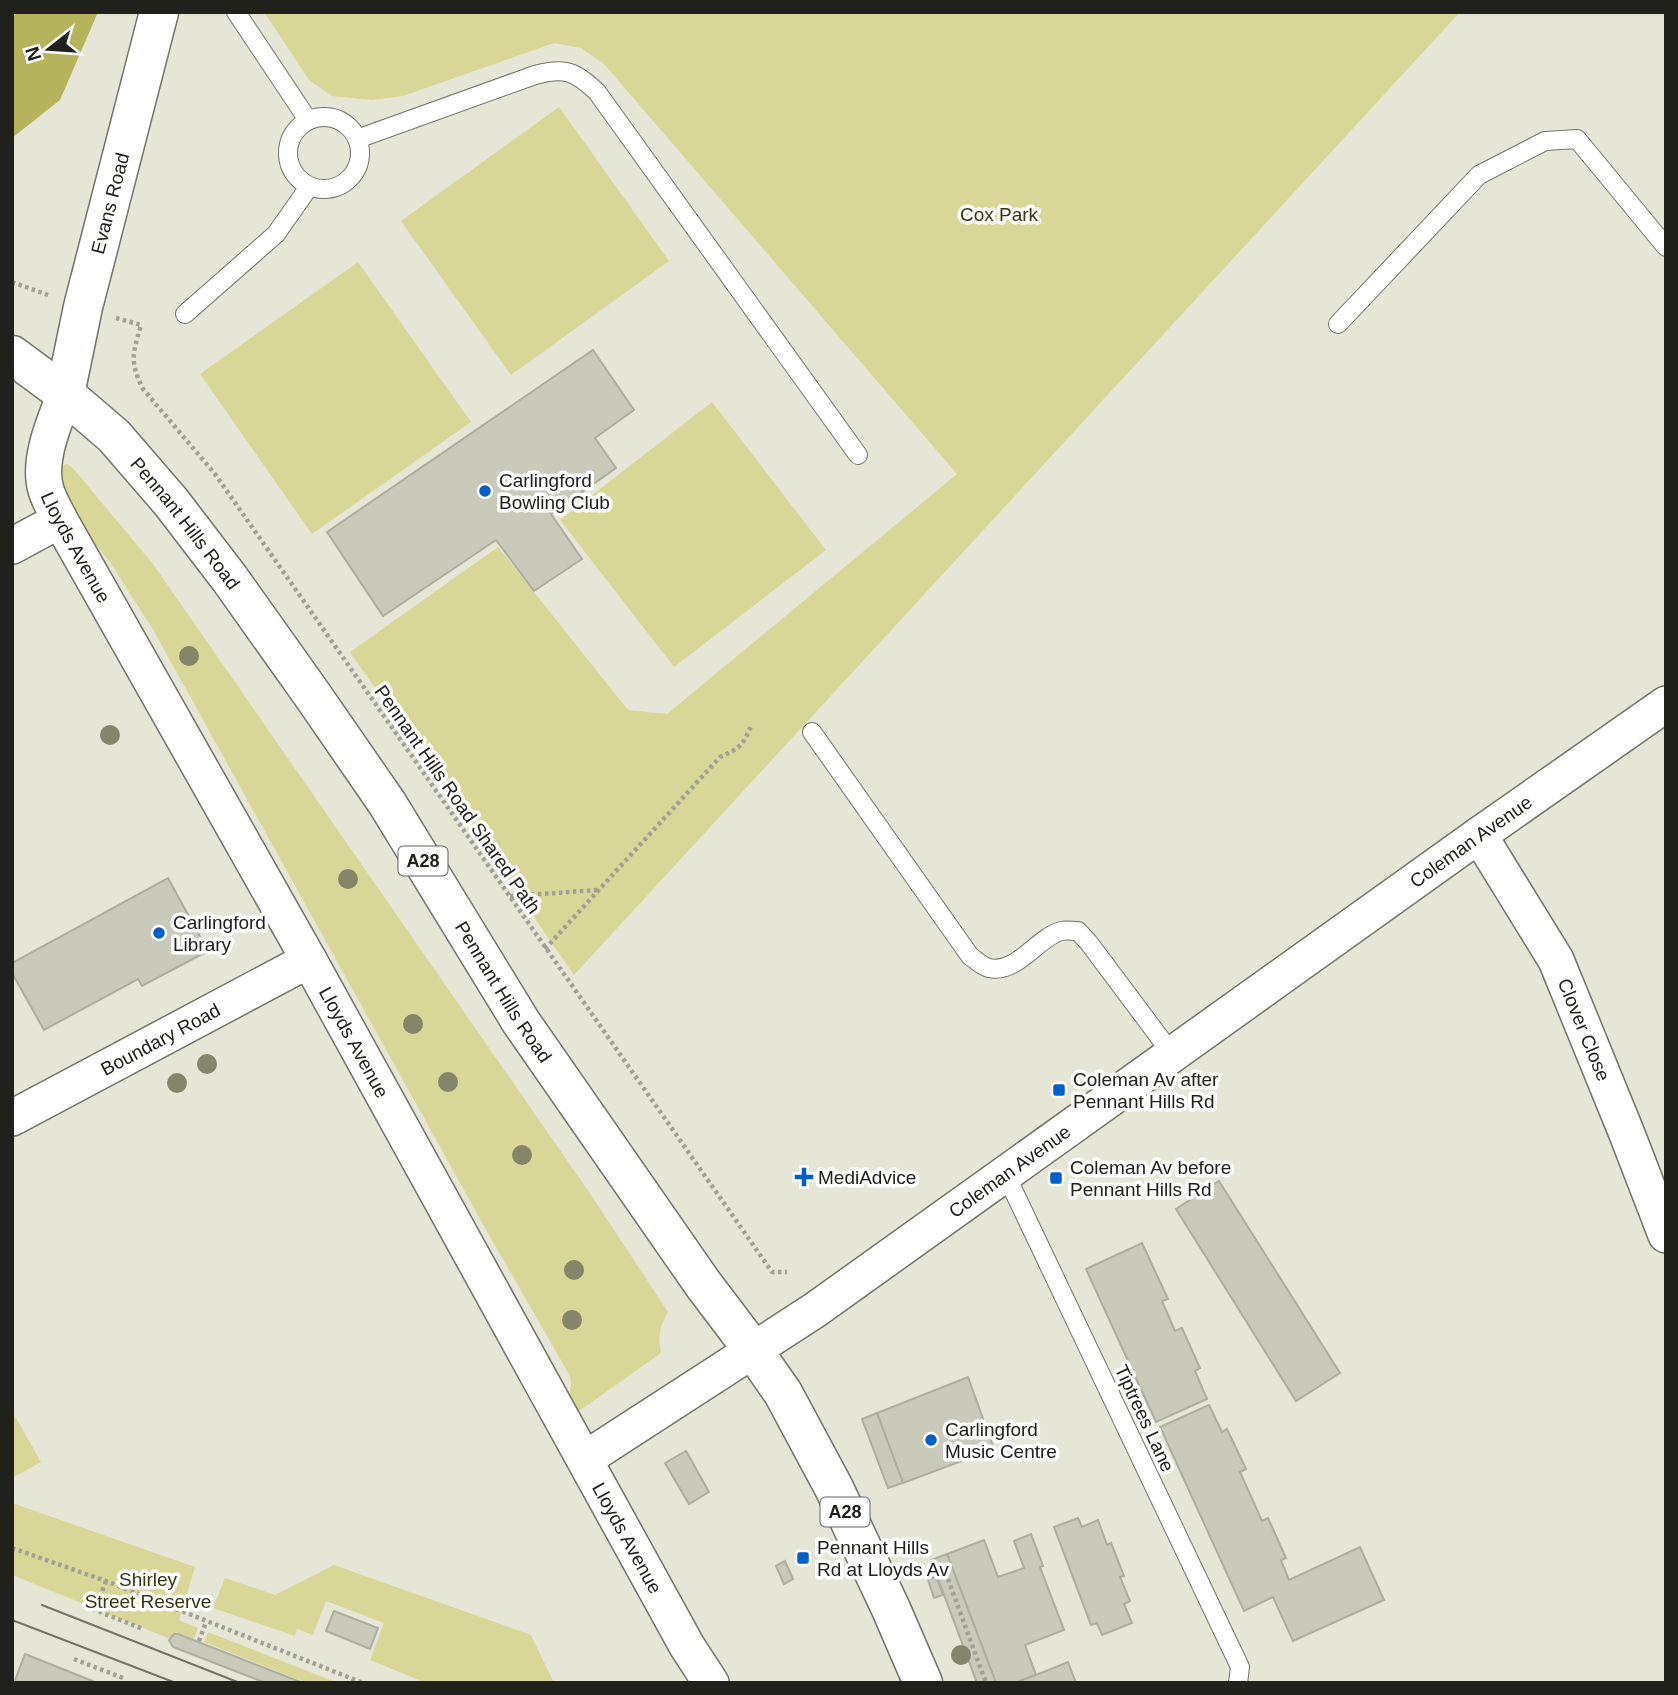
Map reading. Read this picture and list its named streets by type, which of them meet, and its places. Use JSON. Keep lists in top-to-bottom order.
{
  "streets": {
    "main road": ["Evans Road", "Pennant Hills Road", "A28"],
    "street": [
      "Lloyds Avenue",
      "Coleman Avenue",
      "Clover Close",
      "Boundary Road"
    ],
    "lane": ["Tiptrees Lane"],
    "path": ["Pennant Hills Road Shared Path"]
  },
  "crossings": [
    ["Evans Road", "Pennant Hills Road"],
    ["Evans Road", "Lloyds Avenue"],
    ["Pennant Hills Road", "Lloyds Avenue"],
    ["Pennant Hills Road", "Coleman Avenue"],
    ["Lloyds Avenue", "Coleman Avenue"],
    ["Lloyds Avenue", "Boundary Road"],
    ["Coleman Avenue", "Clover Close"],
    ["Coleman Avenue", "Tiptrees Lane"]
  ],
  "parks": ["Cox Park", "Shirley Street Reserve"],
  "places": {
    "other": ["Carlingford Bowling Club", "Carlingford Library", "Carlingford Music Centre"],
    "transit": ["Coleman Av after Pennant Hills Rd", "Coleman Av before Pennant Hills Rd", "Pennant Hills Rd at Lloyds Av"],
    "health": ["MediAdvice"]
  },
  "north": "left"
}
